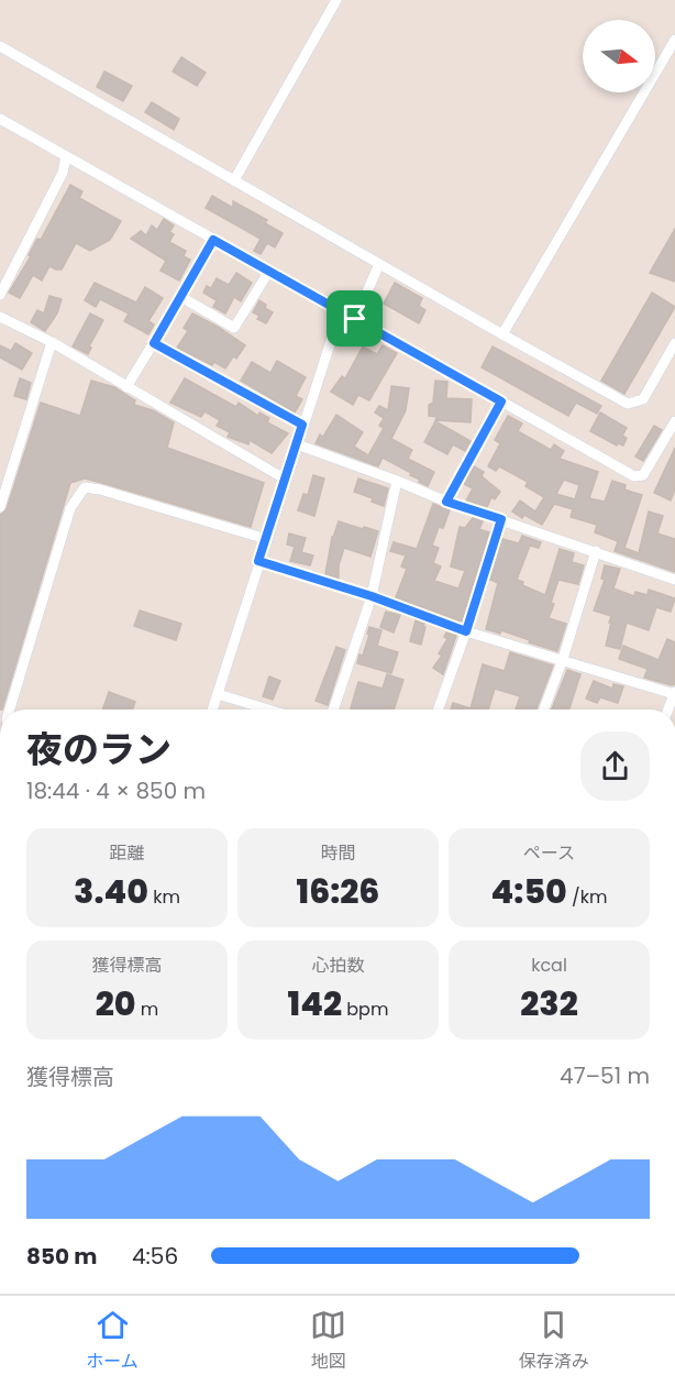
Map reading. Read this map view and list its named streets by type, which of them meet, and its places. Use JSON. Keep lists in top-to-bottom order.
{
  "north": "right",
  "page": {
    "heading": ["夜のラン", "18:44 · 4 × 850 m"],
    "stats": [
      ["距離", "3.40 km"],
      ["時間", "16:26"],
      ["ペース", "4:50 /km"],
      ["獲得標高", "20 m"],
      ["心拍数", "142 bpm"],
      ["kcal", "232"]
    ],
    "chart": ["獲得標高", "47–51 m"],
    "list": [
      {
        "name": "850 m",
        "note": "4:56"
      }
    ],
    "tabs": ["ホーム", "地図", "保存済み"]
  }
}
